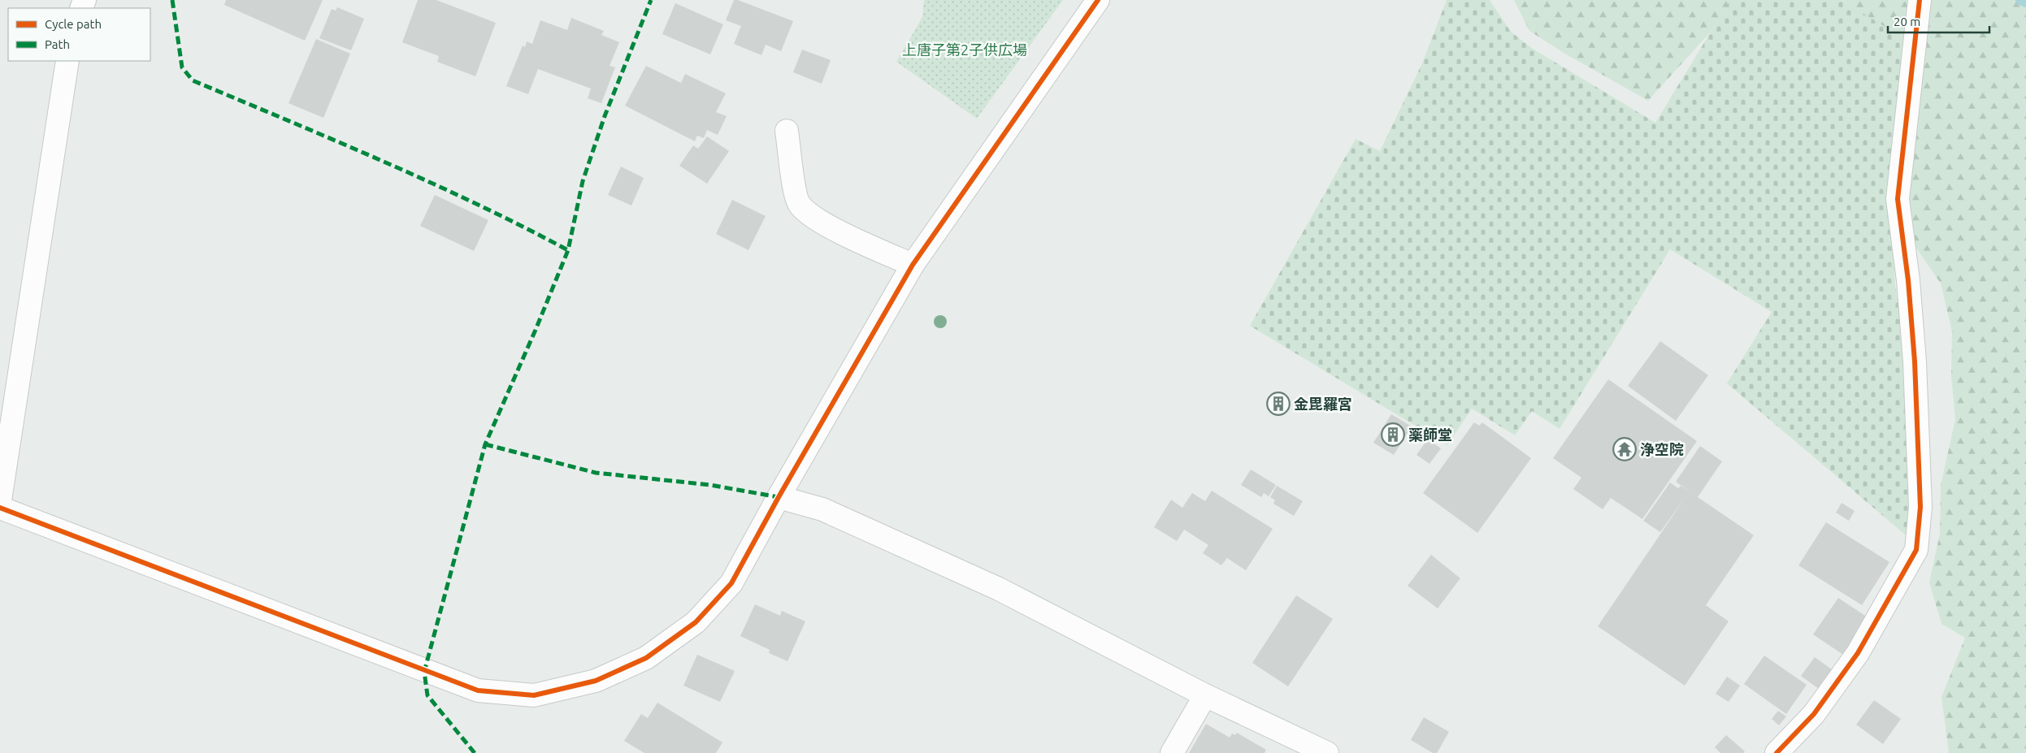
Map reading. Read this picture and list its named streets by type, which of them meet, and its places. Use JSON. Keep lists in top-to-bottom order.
{
  "parks": ["上唐子第2子供広場"],
  "places": {
    "building": ["金毘羅宮", "薬師堂"],
    "temple": ["浄空院"]
  },
  "legend": ["Cycle path", "Path"],
  "scale_bar": "20 m"
}
